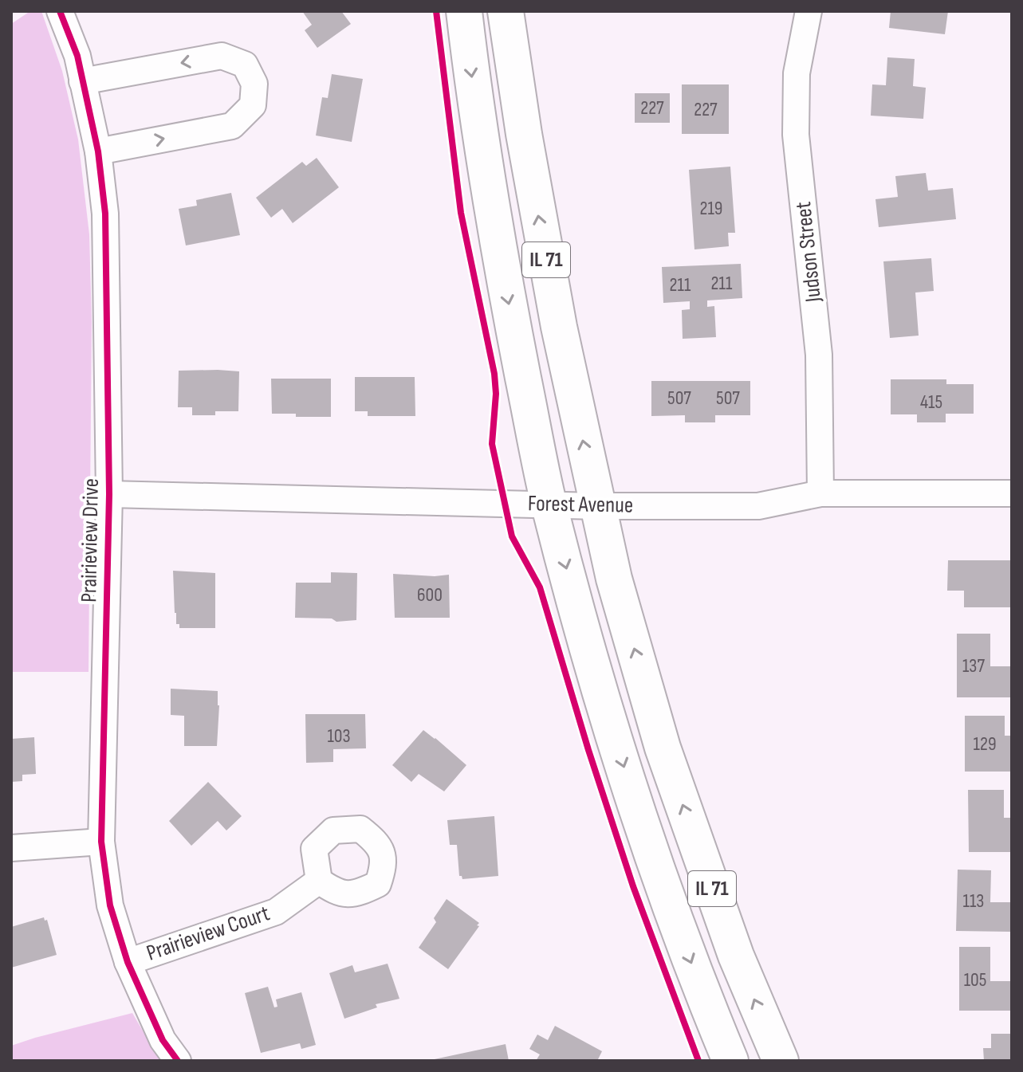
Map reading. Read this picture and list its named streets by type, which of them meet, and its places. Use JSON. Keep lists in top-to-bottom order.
{
  "streets": {
    "main road": ["IL 71"],
    "street": [
      "Judson Street",
      "Forest Avenue",
      "Prairieview Drive",
      "Prairieview Court"
    ]
  },
  "crossings": [
    ["Judson Street", "Forest Avenue"],
    ["IL 71", "Forest Avenue"],
    ["Forest Avenue", "Prairieview Drive"],
    ["Prairieview Drive", "Prairieview Court"]
  ],
  "house_numbers": [
    "227",
    "227",
    "219",
    "211",
    "211",
    "507",
    "507",
    "415",
    "600",
    "137",
    "103",
    "129",
    "113",
    "105"
  ]
}
